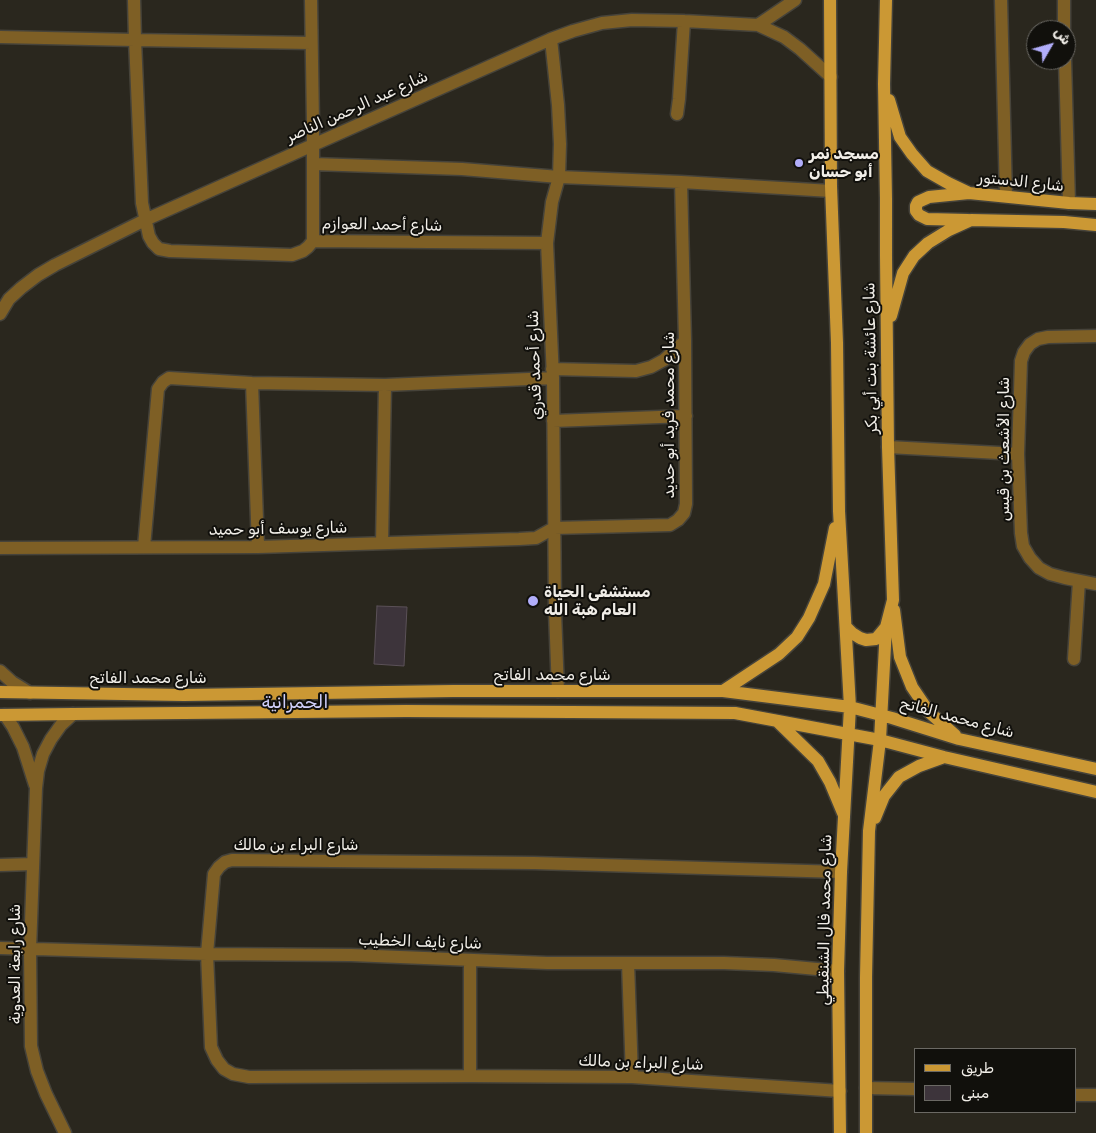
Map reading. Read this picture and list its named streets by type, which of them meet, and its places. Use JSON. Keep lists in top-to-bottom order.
{
  "streets": {
    "main road": [
      "شارع الدستور",
      "شارع عائشة بنت أبي بكر",
      "شارع محمد الفاتح",
      "شارع محمد فال الشنقيطي"
    ],
    "street": [
      "شارع عبد الرحمن الناصر",
      "شارع أحمد العوازم",
      "شارع أحمد قدري",
      "شارع محمد فريد أبو حديد",
      "شارع الأشعث بن قيس",
      "شارع يوسف أبو حميد",
      "شارع البراء بن مالك",
      "شارع نايف الخطيب",
      "شارع رابعة العدوية"
    ]
  },
  "crossings": [
    ["شارع عبد الرحمن الناصر", "شارع أحمد العوازم"],
    ["شارع عبد الرحمن الناصر", "شارع عائشة بنت أبي بكر"],
    ["شارع عبد الرحمن الناصر", "شارع أحمد قدري"],
    ["شارع الدستور", "شارع عائشة بنت أبي بكر"],
    ["شارع أحمد العوازم", "شارع أحمد قدري"],
    ["شارع عائشة بنت أبي بكر", "شارع محمد الفاتح"],
    ["شارع عائشة بنت أبي بكر", "شارع محمد فال الشنقيطي"],
    ["شارع أحمد قدري", "شارع محمد فريد أبو حديد"],
    ["شارع أحمد قدري", "شارع يوسف أبو حميد"],
    ["شارع أحمد قدري", "شارع محمد الفاتح"],
    ["شارع محمد فريد أبو حديد", "شارع يوسف أبو حميد"],
    ["شارع محمد الفاتح", "شارع محمد فال الشنقيطي"],
    ["شارع البراء بن مالك", "شارع محمد فال الشنقيطي"],
    ["شارع البراء بن مالك", "شارع نايف الخطيب"],
    ["شارع محمد فال الشنقيطي", "شارع نايف الخطيب"],
    ["شارع نايف الخطيب", "شارع رابعة العدوية"]
  ],
  "districts": ["الحمرانية"],
  "places": ["مسجد نمر أبو حسان", "مستشفى الحياة العام هبة الله"],
  "legend": ["طريق", "مبنى"],
  "north": "top right"
}
